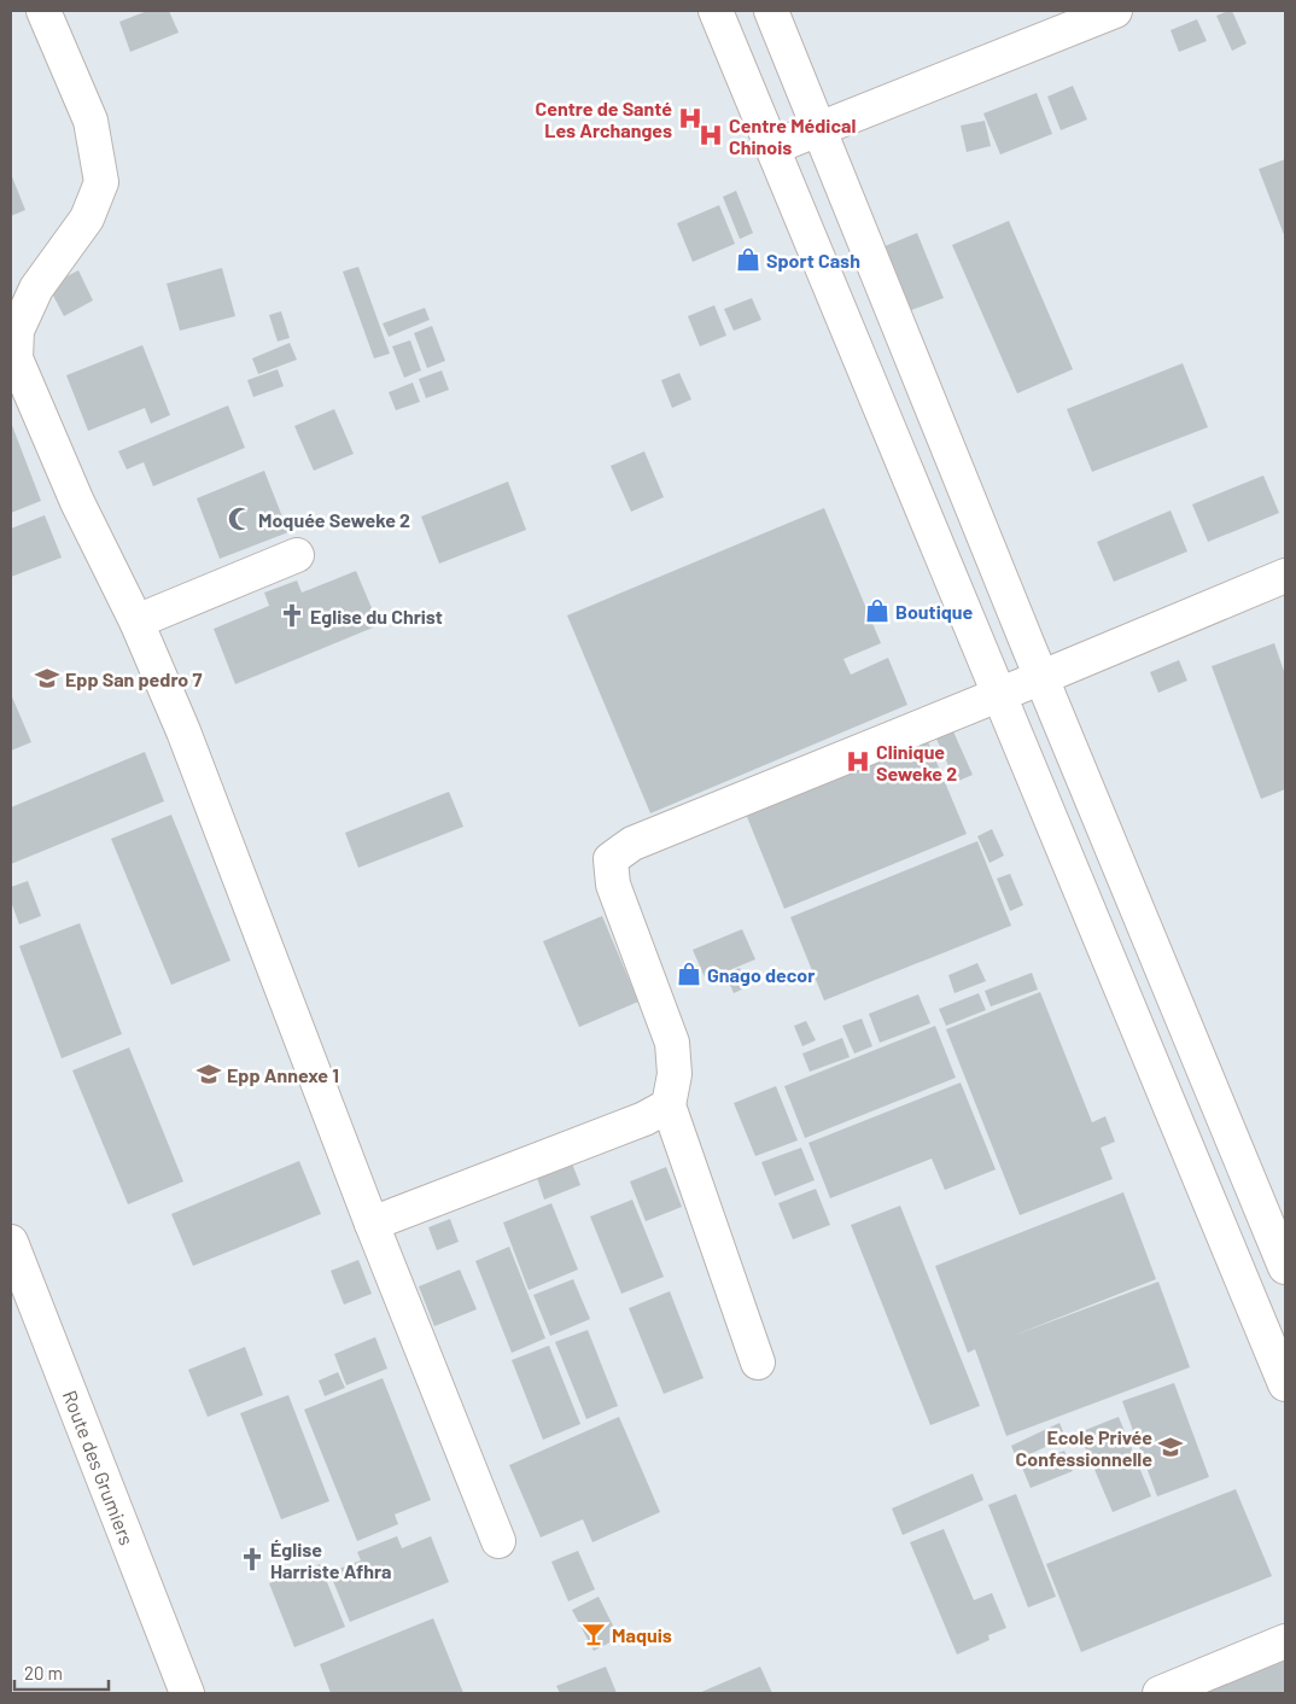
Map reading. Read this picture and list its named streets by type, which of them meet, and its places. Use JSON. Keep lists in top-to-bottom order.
{
  "streets": {
    "street": ["Route des Grumiers"]
  },
  "places": {
    "hospital": ["Centre de Santé Les Archanges", "Centre Médical Chinois", "Clinique Seweke 2"],
    "shop": ["Sport Cash", "Boutique", "Gnago decor"],
    "mosque": ["Moquée Seweke 2"],
    "church": ["Eglise du Christ", "Église Harriste Afhra"],
    "school or university": ["Epp San pedro 7", "Epp Annexe 1", "Ecole Privée Confessionnelle"],
    "bar": ["Maquis"]
  },
  "scale_bar": "20 m"
}
